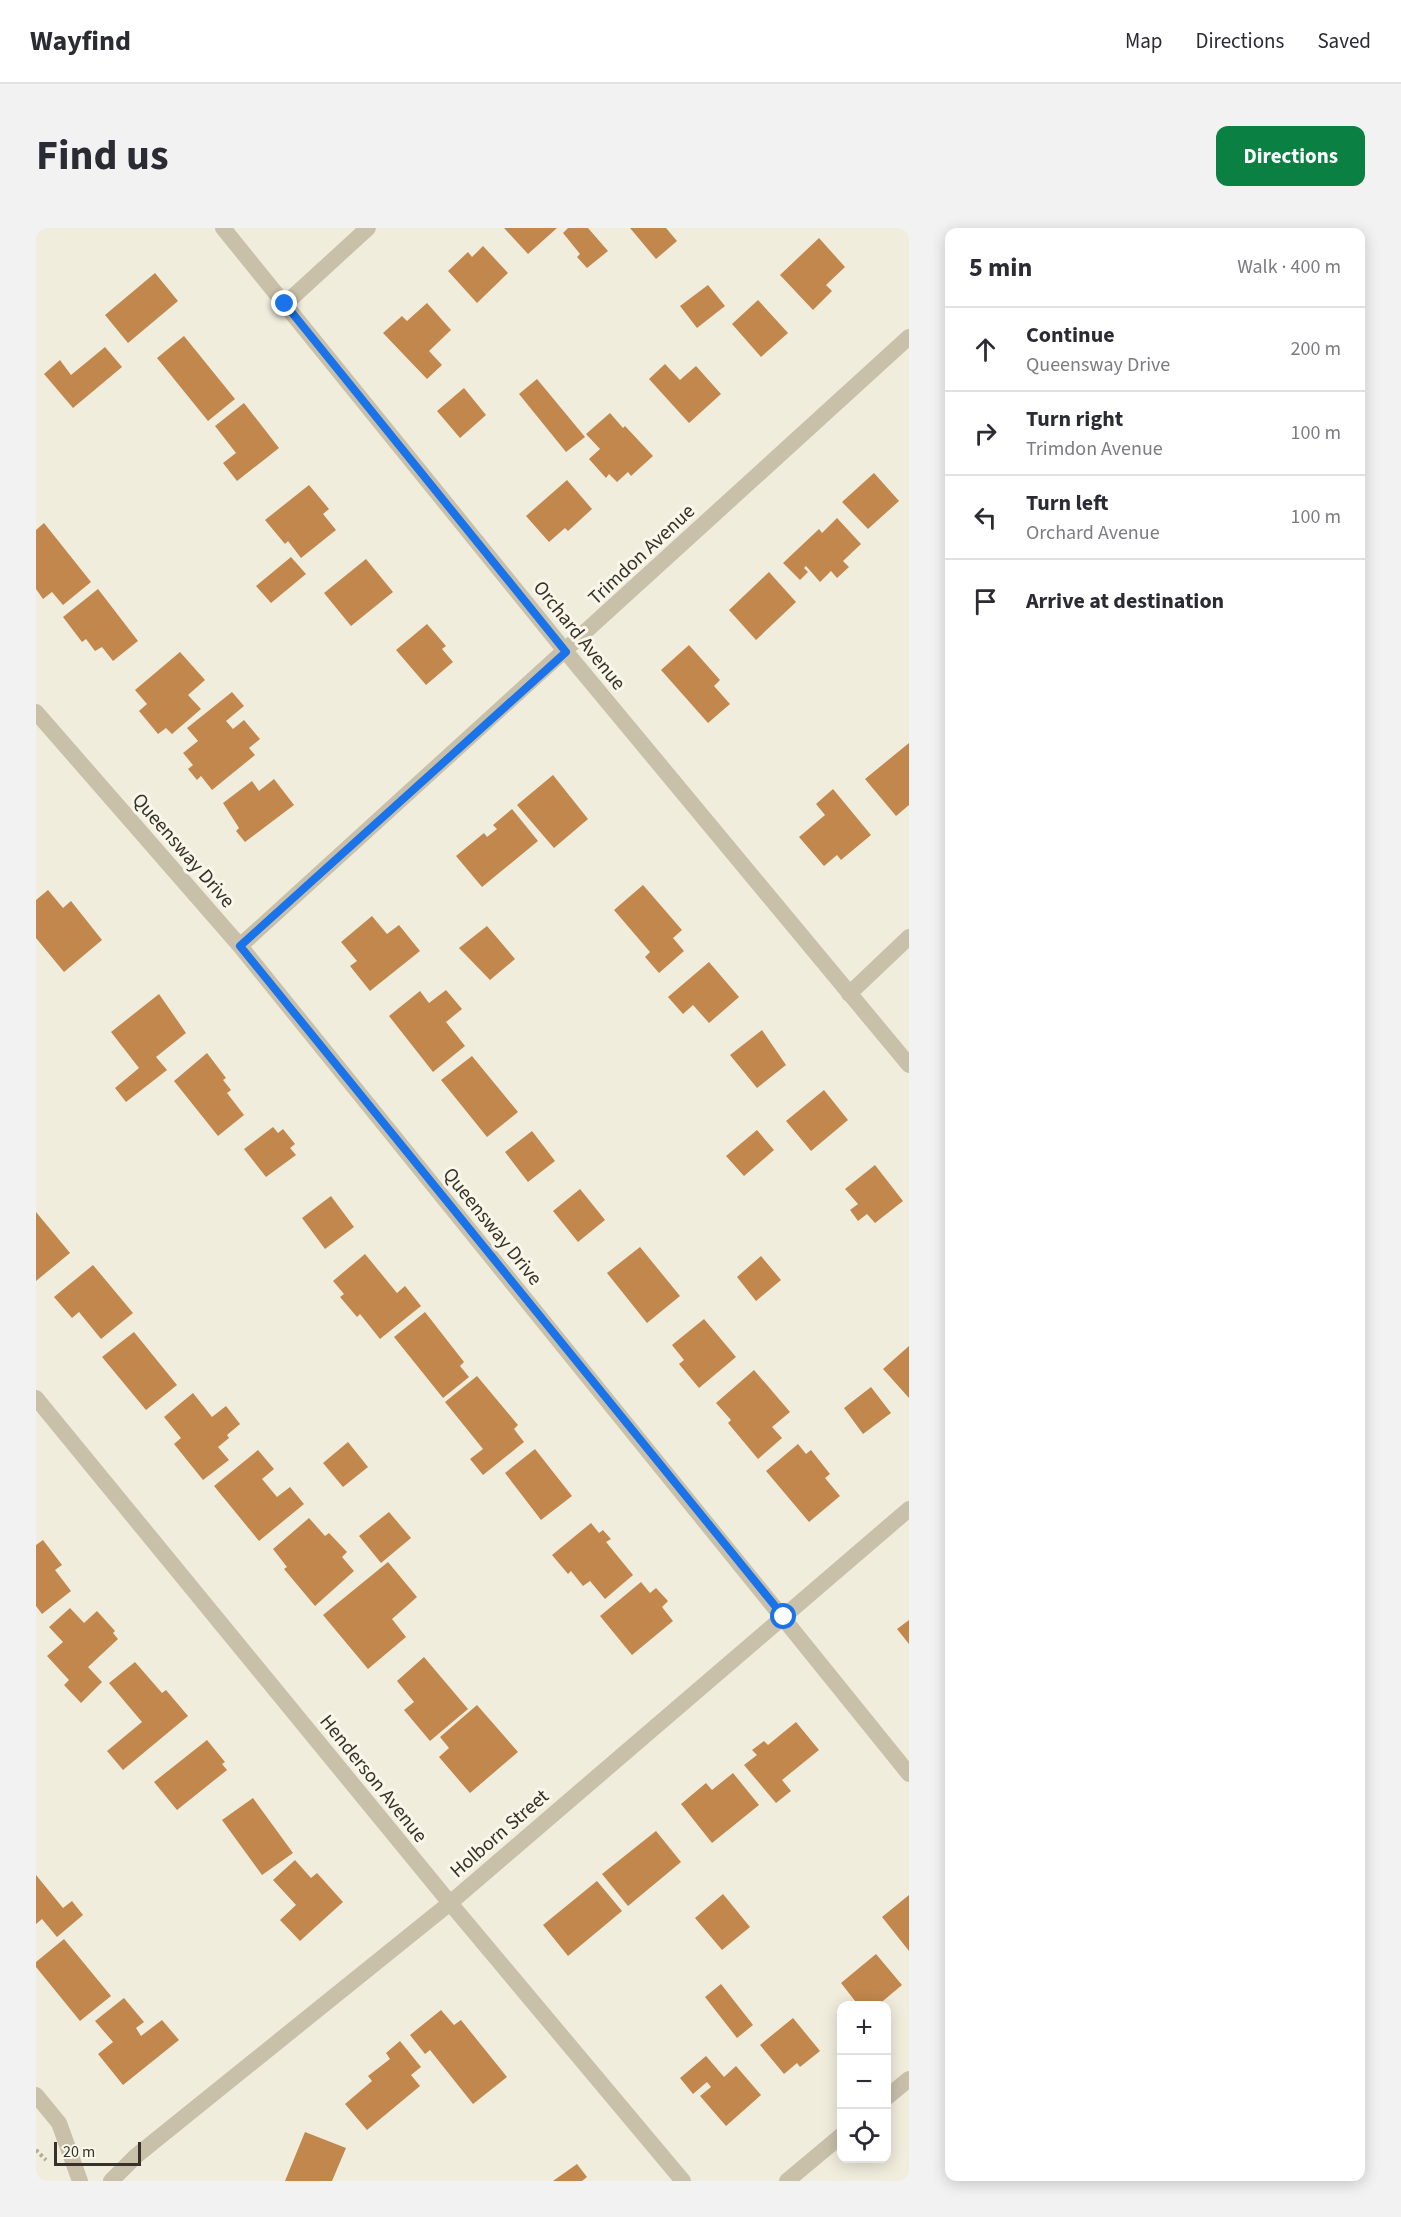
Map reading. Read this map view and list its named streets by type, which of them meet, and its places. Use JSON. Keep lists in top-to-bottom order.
{
  "streets": {
    "street": [
      "Trimdon Avenue",
      "Orchard Avenue",
      "Queensway Drive",
      "Henderson Avenue",
      "Holborn Street"
    ]
  },
  "crossings": [
    ["Trimdon Avenue", "Orchard Avenue"],
    ["Trimdon Avenue", "Queensway Drive"],
    ["Queensway Drive", "Holborn Street"],
    ["Henderson Avenue", "Holborn Street"]
  ],
  "scale_bar": "20 m",
  "page": {
    "header": "Wayfind",
    "nav": ["Map", "Directions", "Saved"],
    "title": "Find us",
    "buttons": "Directions",
    "heading": ["5 min", "Walk · 400 m"],
    "list": [
      ["Continue", "Queensway Drive", "200 m"],
      ["Turn right", "Trimdon Avenue", "100 m"],
      ["Turn left", "Orchard Avenue", "100 m"],
      "Arrive at destination"
    ],
    "map_buttons": ["+", "−"],
    "scale": "20 m"
  }
}
